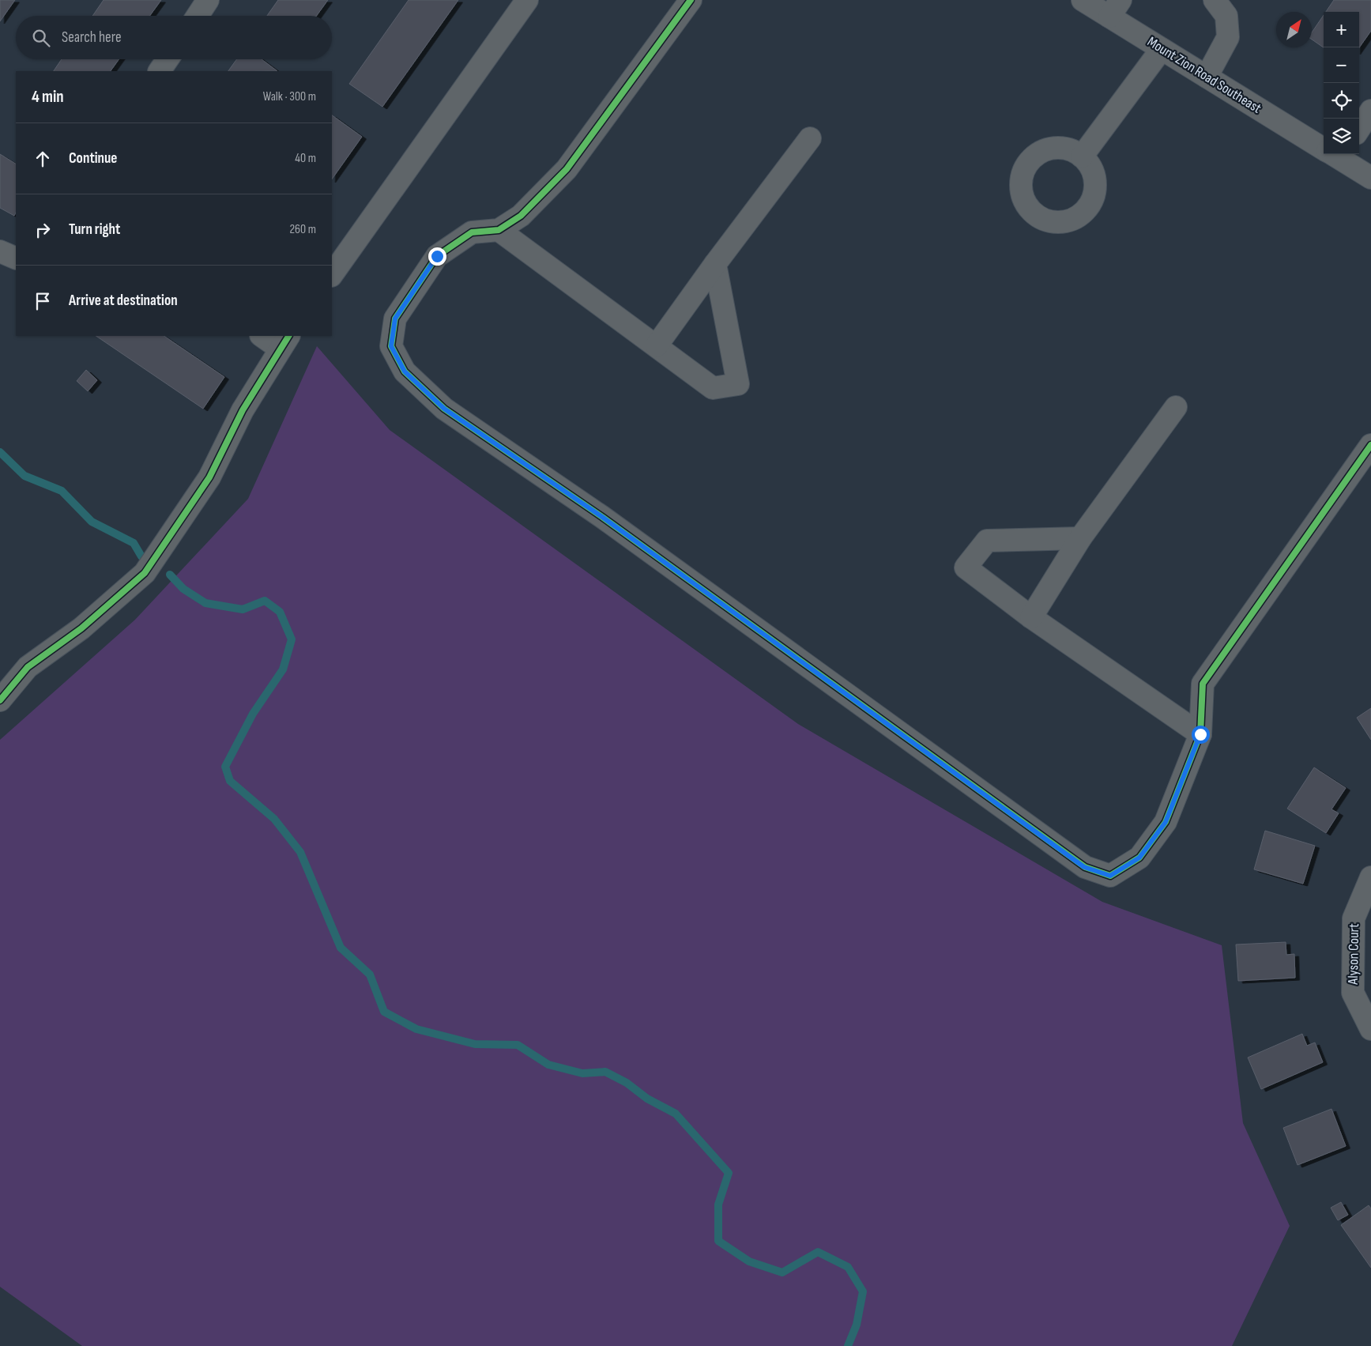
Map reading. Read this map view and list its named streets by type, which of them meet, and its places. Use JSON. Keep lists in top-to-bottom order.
{
  "streets": {
    "street": ["Mount Zion Road Southeast", "Alyson Court"]
  },
  "north": "top right",
  "page": {
    "map_buttons": ["+", "−"],
    "search": "Search here",
    "heading": ["4 min", "Walk · 300 m"],
    "list": [
      ["Continue", "40 m"],
      ["Turn right", "260 m"],
      "Arrive at destination"
    ]
  }
}
